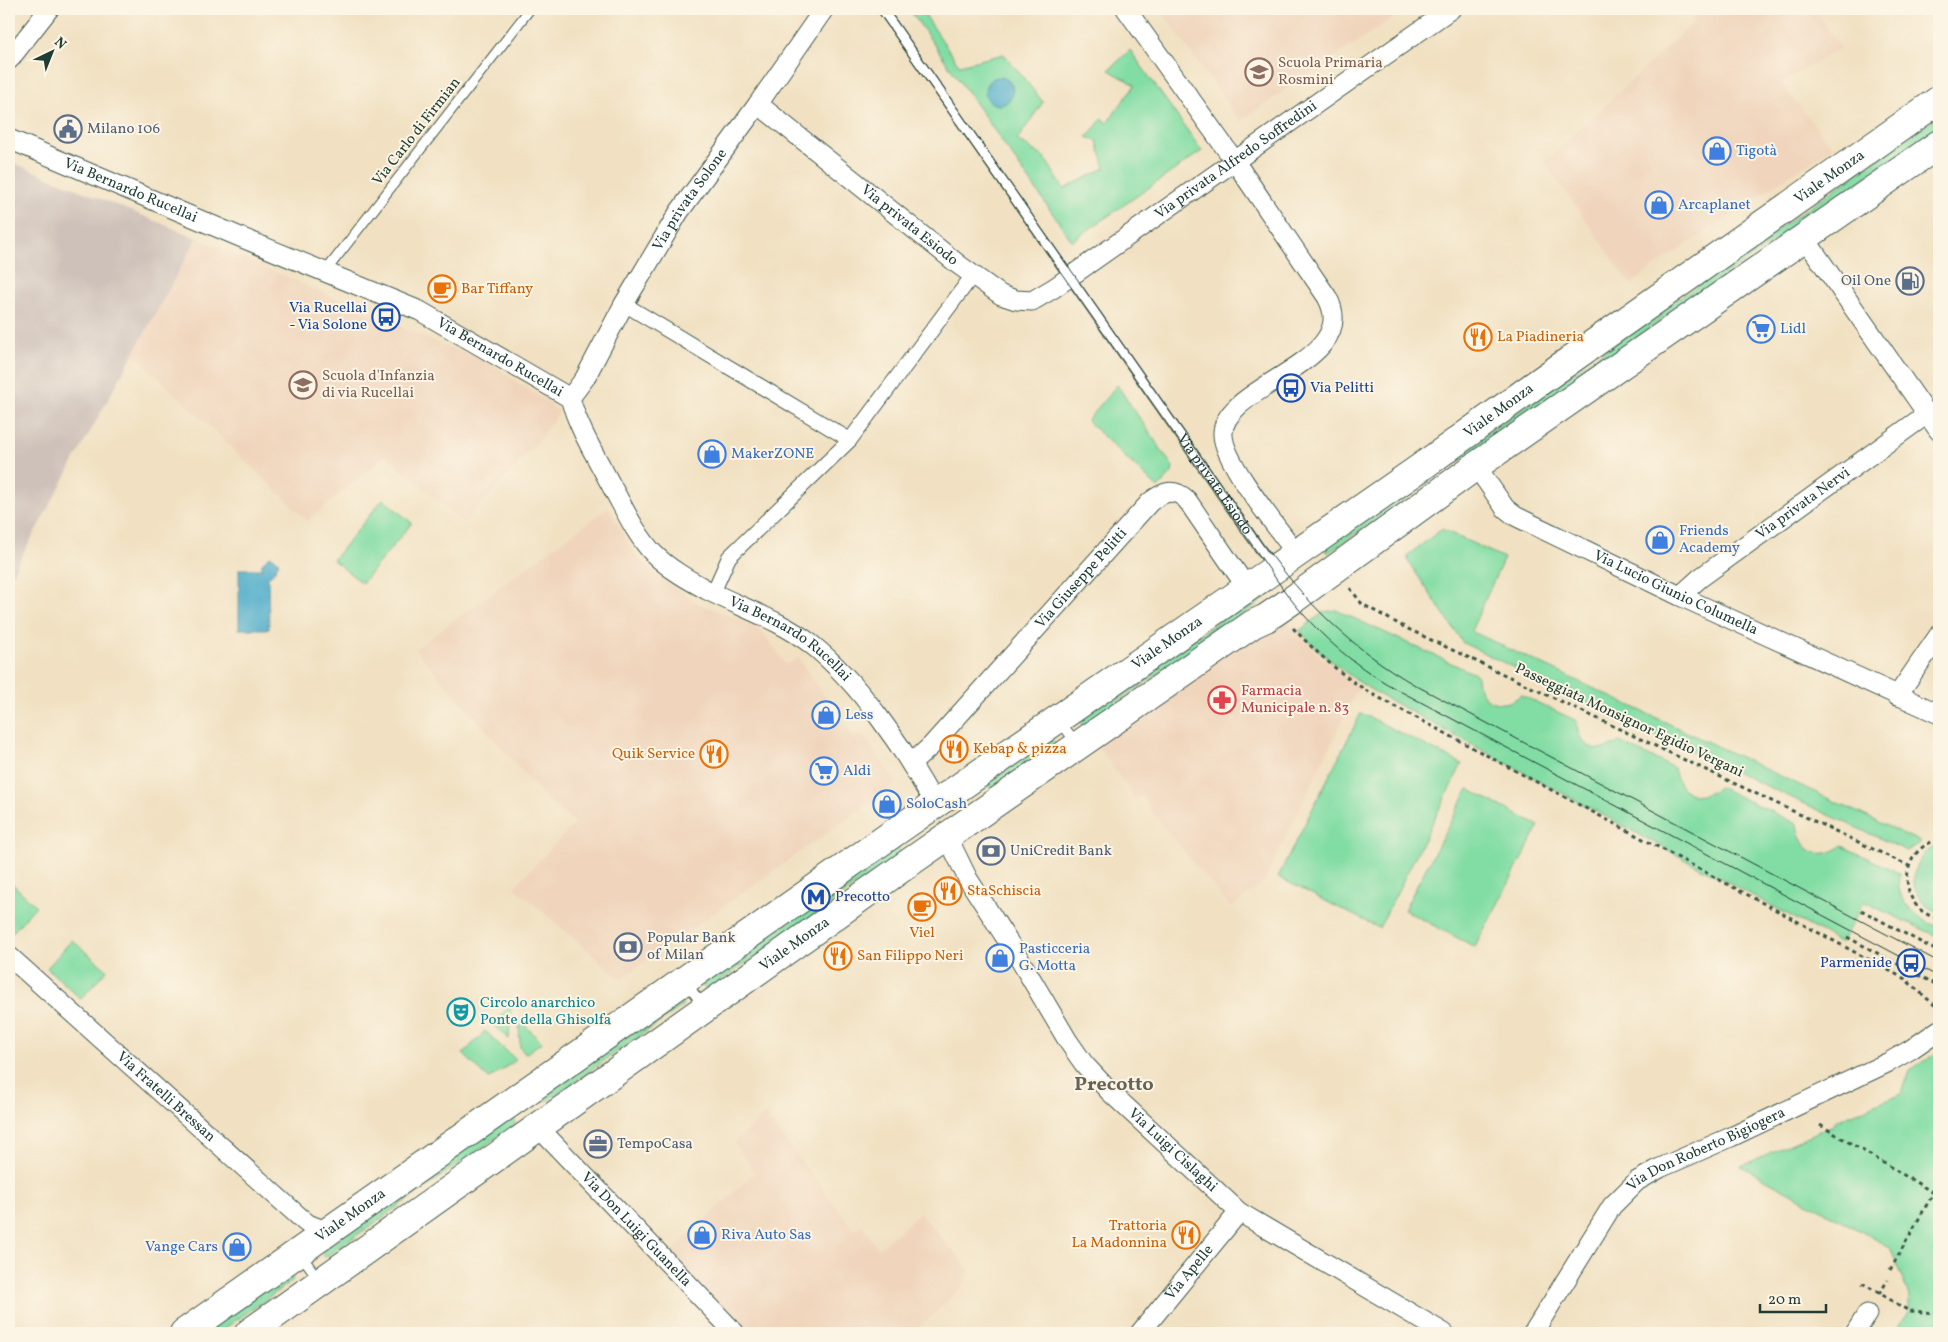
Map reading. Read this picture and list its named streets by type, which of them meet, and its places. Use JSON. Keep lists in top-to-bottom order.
{
  "streets": {
    "main road": ["Viale Monza"],
    "street": [
      "Via privata Alfredo Soffredini",
      "Via Bernardo Rucellai",
      "Via privata Solone",
      "Via privata Esiodo",
      "Via privata Nervi",
      "Via Giuseppe Pelitti",
      "Via Lucio Giunio Columella",
      "Via Fratelli Bressan",
      "Via Luigi Cislaghi",
      "Via Don Roberto Bigiogera",
      "Via Don Luigi Guanella",
      "Via Apelle"
    ],
    "lane": ["Via Carlo di Firmian"],
    "path": ["Passeggiata Monsignor Egidio Vergani"]
  },
  "crossings": [
    ["Via Carlo di Firmian", "Via Bernardo Rucellai"],
    ["Via privata Alfredo Soffredini", "Via privata Esiodo"],
    ["Viale Monza", "Via Bernardo Rucellai"],
    ["Viale Monza", "Via privata Esiodo"],
    ["Viale Monza", "Via Giuseppe Pelitti"],
    ["Viale Monza", "Via Lucio Giunio Columella"],
    ["Viale Monza", "Via Fratelli Bressan"],
    ["Viale Monza", "Via Luigi Cislaghi"],
    ["Viale Monza", "Via Don Luigi Guanella"],
    ["Via Bernardo Rucellai", "Via privata Solone"],
    ["Via Bernardo Rucellai", "Via Giuseppe Pelitti"],
    ["Via privata Solone", "Via privata Esiodo"],
    ["Via privata Nervi", "Via Lucio Giunio Columella"],
    ["Via Luigi Cislaghi", "Via Apelle"]
  ],
  "districts": ["Precotto"],
  "places": {
    "school or university": ["Scuola Primaria Rosmini", "Scuola d'Infanzia di via Rucellai"],
    "public building": ["Milano 106"],
    "shop": [
      "Tigotà",
      "Arcaplanet",
      "MakerZONE",
      "Friends Academy",
      "Less",
      "SoloCash",
      "Pasticceria G. Motta",
      "Riva Auto Sas",
      "Vange Cars"
    ],
    "fuel station": ["Oil One"],
    "cafe": ["Bar Tiffany", "Viel"],
    "bus stop": ["Via Rucellai - Via Solone", "Via Pelitti", "Parmenide"],
    "supermarket": ["Lidl", "Aldi"],
    "restaurant": [
      "La Piadineria",
      "Kebap & pizza",
      "Quik Service",
      "StaSchiscia",
      "San Filippo Neri",
      "Trattoria La Madonnina"
    ],
    "pharmacy": ["Farmacia Municipale n. 83"],
    "bank": ["UniCredit Bank", "Popular Bank of Milan"],
    "metro station": ["Precotto"],
    "theatre": ["Circolo anarchico Ponte della Ghisolfa"],
    "office": ["TempoCasa"]
  },
  "scale_bar": "20 m",
  "north": "top right"
}
